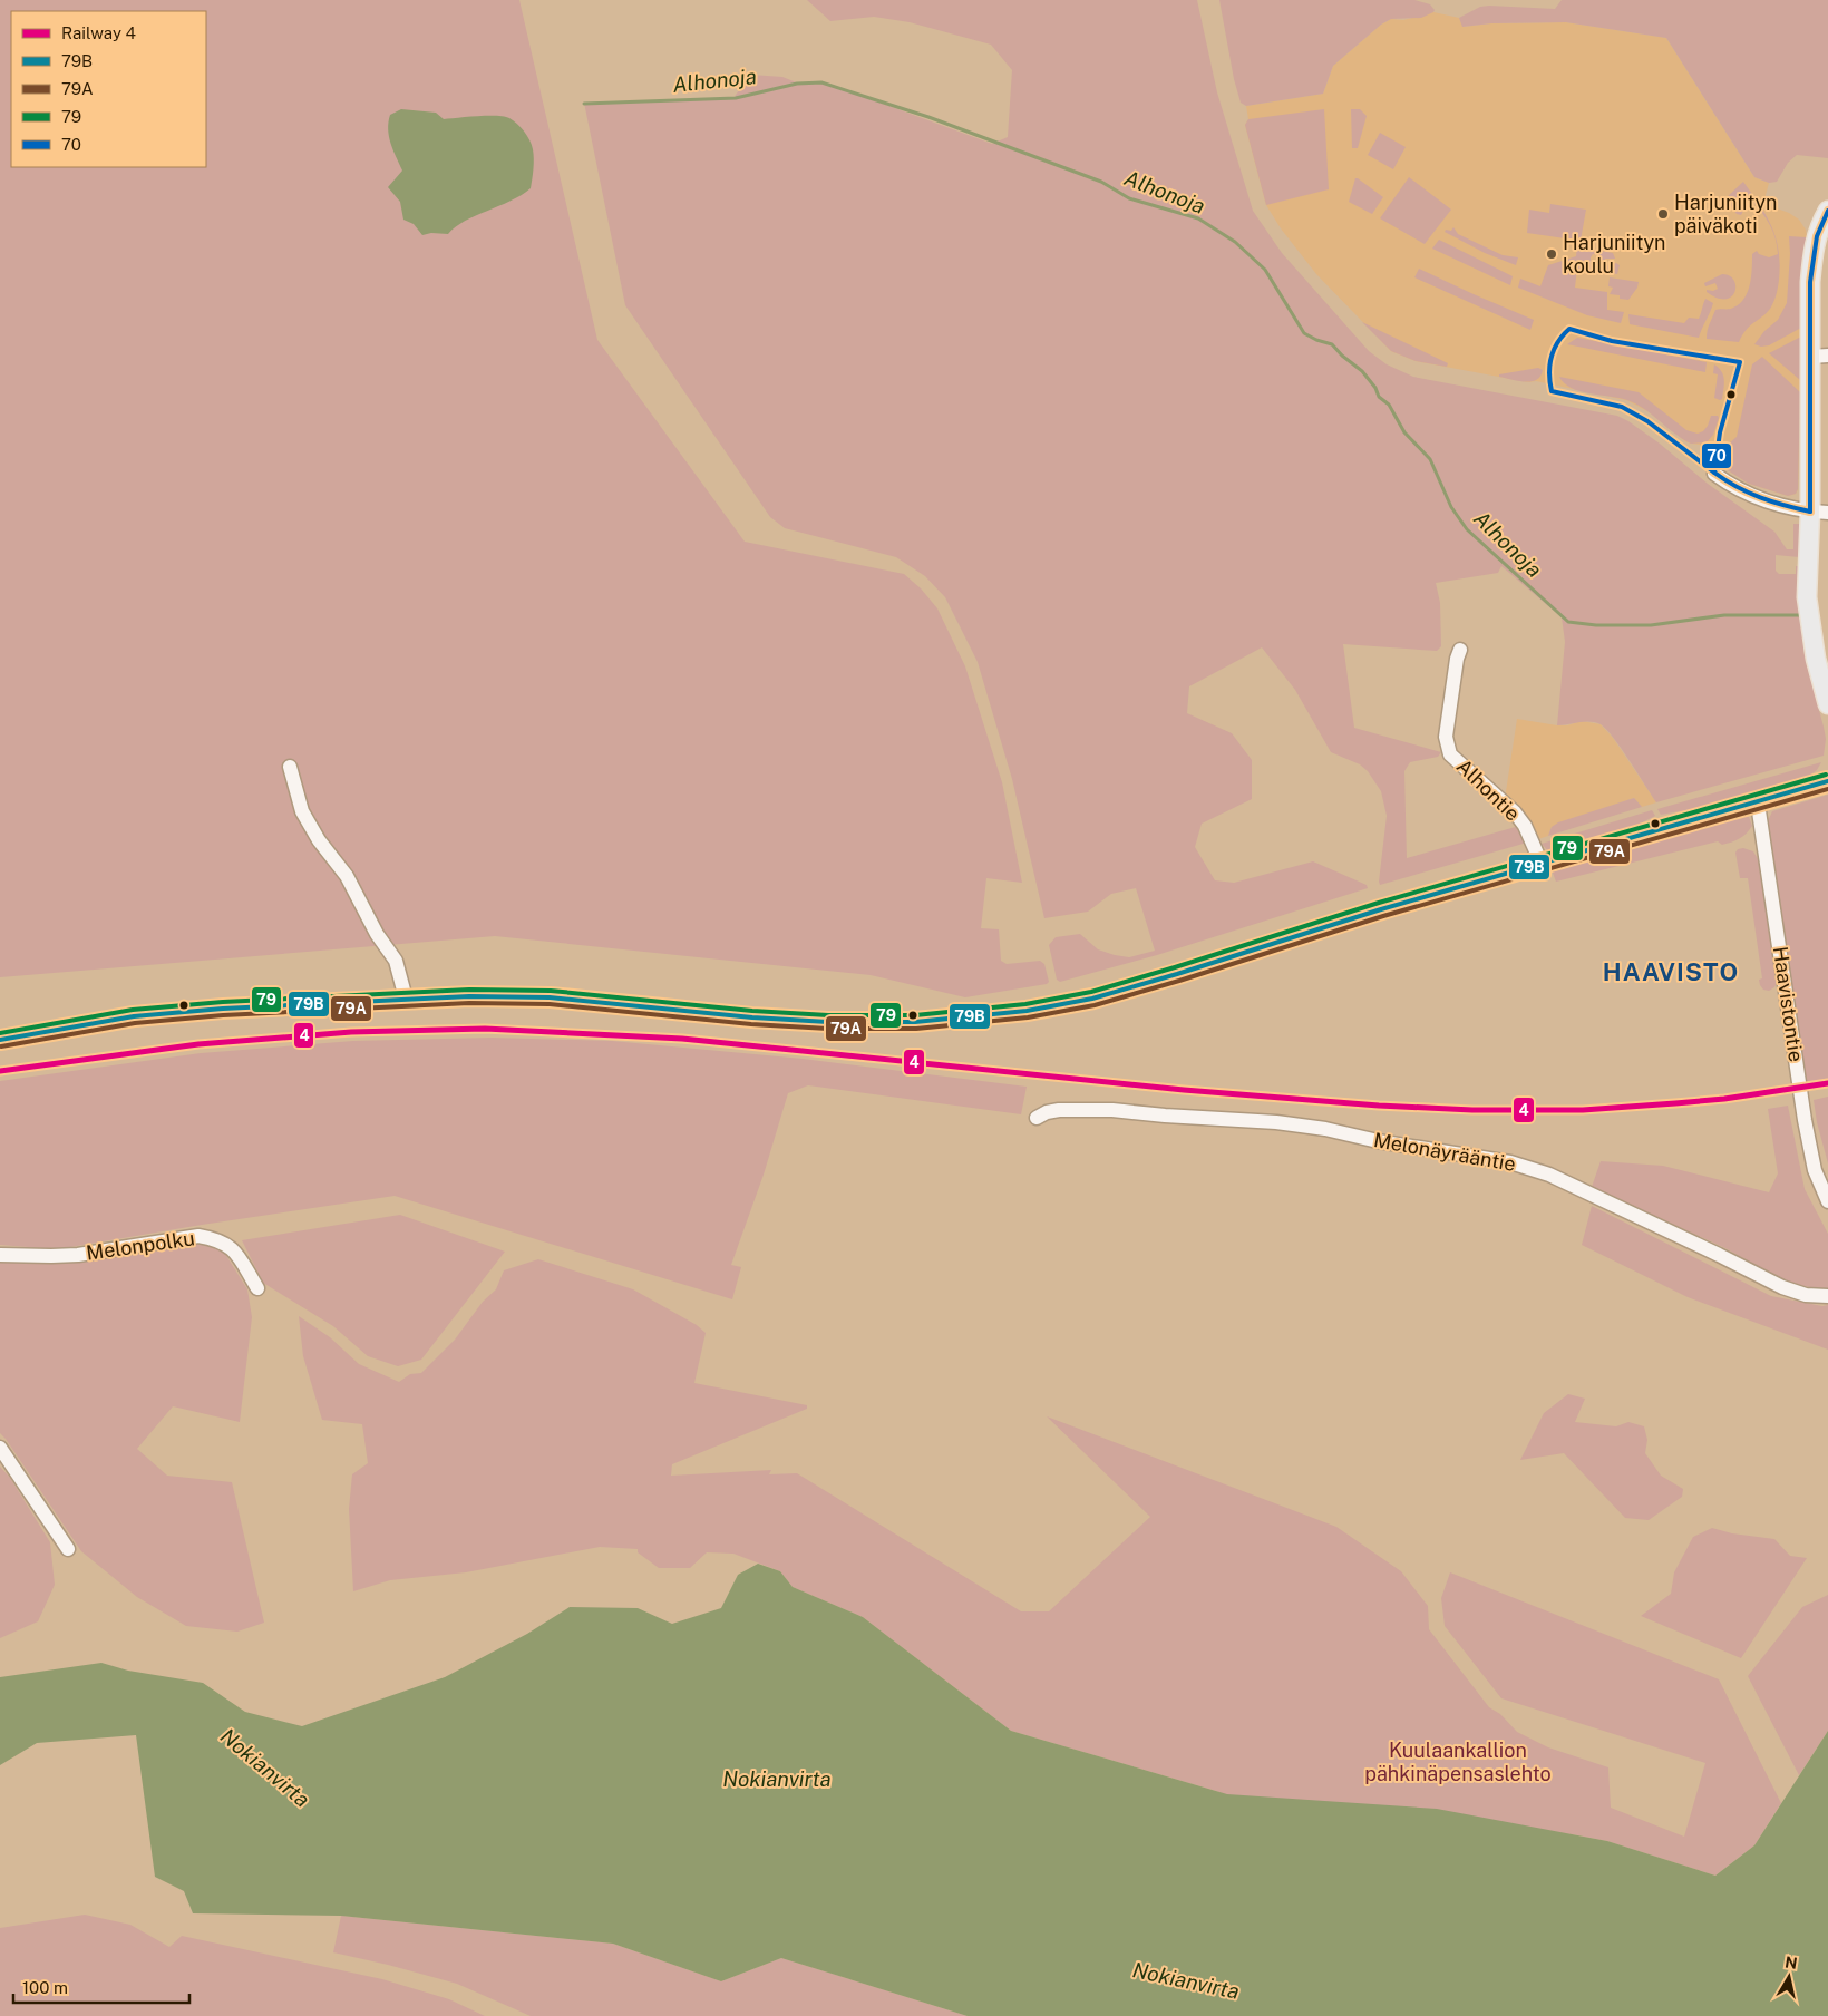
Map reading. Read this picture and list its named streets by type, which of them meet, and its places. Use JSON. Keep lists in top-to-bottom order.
{
  "streets": {
    "street": [
      "Alhontie",
      "Haavistontie",
      "Melonäyrääntie",
      "Melonpolku"
    ]
  },
  "districts": ["HAAVISTO"],
  "water": ["Alhonoja", "Nokianvirta"],
  "parks": ["Kuulaankallion pähkinäpensaslehto"],
  "places": ["Harjuniityn päiväkoti", "Harjuniityn koulu"],
  "lines": [
    "transit line 70",
    "transit line 79",
    "transit line 79B",
    "transit line 79A",
    "rail line 4"
  ],
  "legend": [
    "Railway 4",
    "79B",
    "79A",
    "79",
    "70"
  ],
  "scale_bar": "100 m",
  "north": "top"
}
